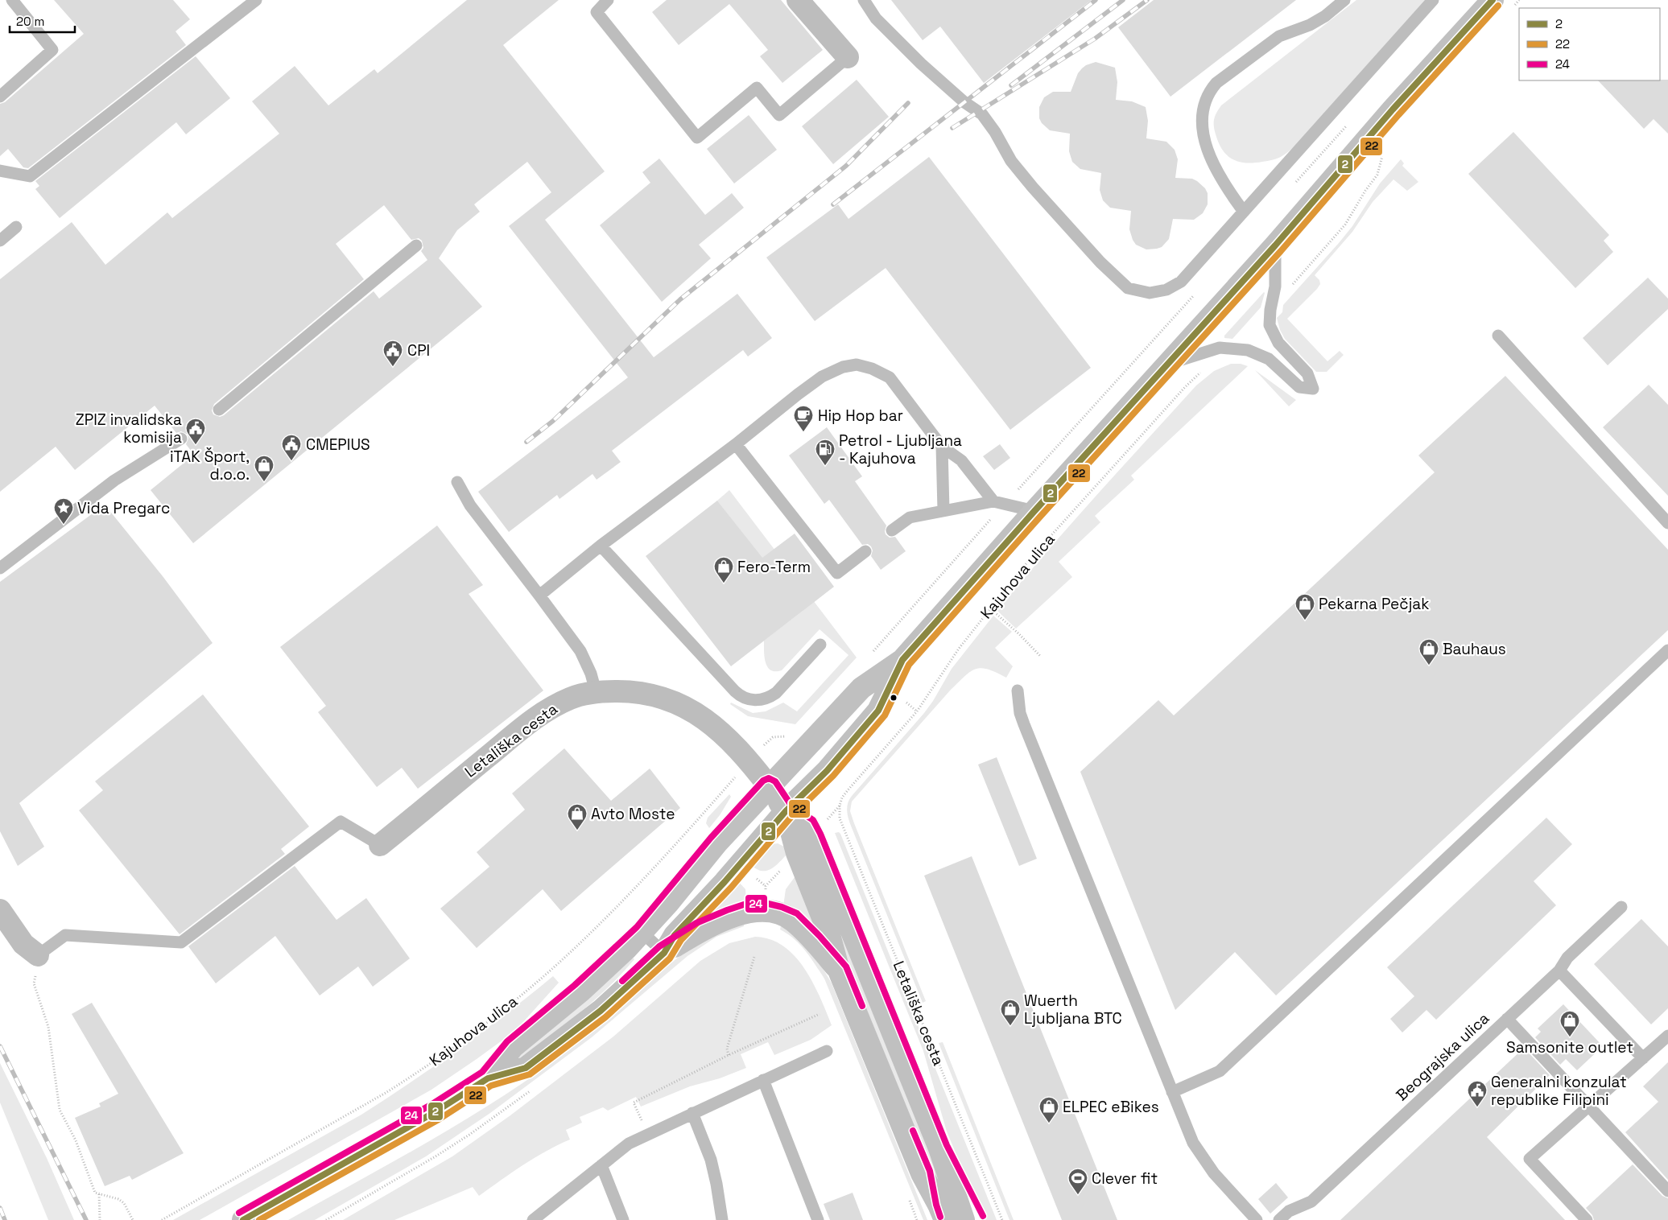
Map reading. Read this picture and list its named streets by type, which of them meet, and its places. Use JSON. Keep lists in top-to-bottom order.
{
  "streets": {
    "main road": ["Kajuhova ulica", "Letališka cesta"],
    "lane": ["Beograjska ulica"]
  },
  "crossings": [
    ["Kajuhova ulica", "Letališka cesta"]
  ],
  "places": {
    "public building": [
      "CPI",
      "ZPIZ invalidska komisija",
      "CMEPIUS",
      "Generalni konzulat republike Filipini"
    ],
    "cafe": ["Hip Hop bar"],
    "fuel station": ["Petrol - Ljubljana - Kajuhova"],
    "shop": [
      "iTAK Šport, d.o.o.",
      "Fero-Term",
      "Pekarna Pečjak",
      "Bauhaus",
      "Avto Moste",
      "Wuerth Ljubljana BTC",
      "Samsonite outlet",
      "ELPEC eBikes"
    ],
    "place": ["Vida Pregarc"],
    "sports": ["Clever fit"]
  },
  "lines": ["transit line 2", "transit line 22", "transit line 24"],
  "legend": ["2", "22", "24"],
  "scale_bar": "20 m"
}
